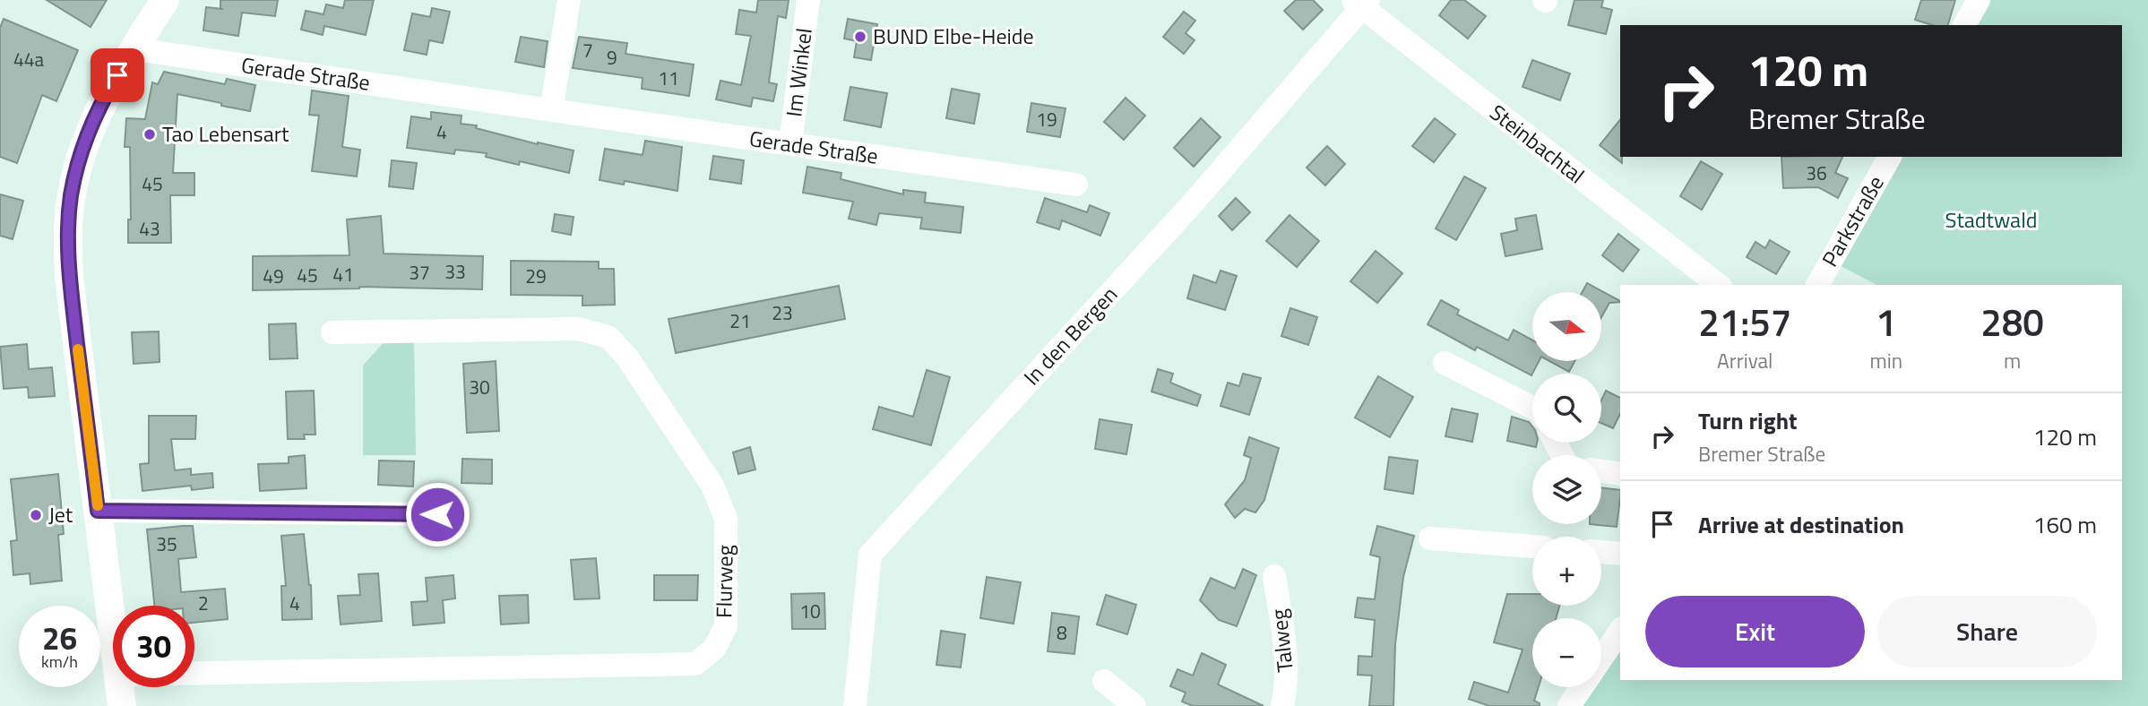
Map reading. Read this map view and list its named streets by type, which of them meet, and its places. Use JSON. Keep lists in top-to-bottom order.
{
  "streets": {
    "street": [
      "Im Winkel",
      "Gerade Straße",
      "Steinbachtal",
      "Parkstraße",
      "In den Bergen",
      "Flurweg",
      "Talweg"
    ]
  },
  "crossings": [
    ["Im Winkel", "Gerade Straße"],
    ["Steinbachtal", "In den Bergen"]
  ],
  "parks": ["Stadtwald"],
  "places": ["BUND Elbe-Heide", "Tao Lebensart", "Jet"],
  "house_numbers": [
    "7",
    "9",
    "44a",
    "11",
    "19",
    "4",
    "36",
    "45",
    "43",
    "33",
    "37",
    "41",
    "45",
    "49",
    "29",
    "23",
    "21",
    "30",
    "35",
    "2",
    "4",
    "10",
    "8"
  ],
  "north": "right",
  "page": {
    "turn": ["120 m", "Bremer Straße"],
    "eta": [
      "21:57",
      "Arrival",
      "1",
      "min",
      "280",
      "m"
    ],
    "map_buttons": ["+", "−"],
    "list": [
      {
        "name": "Turn right",
        "note": "Bremer Straße",
        "value": "120 m"
      },
      {
        "name": "Arrive at destination",
        "value": "160 m"
      }
    ],
    "buttons": ["Exit", "Share"],
    "speed": "26 km/h",
    "limit": "30"
  }
}
